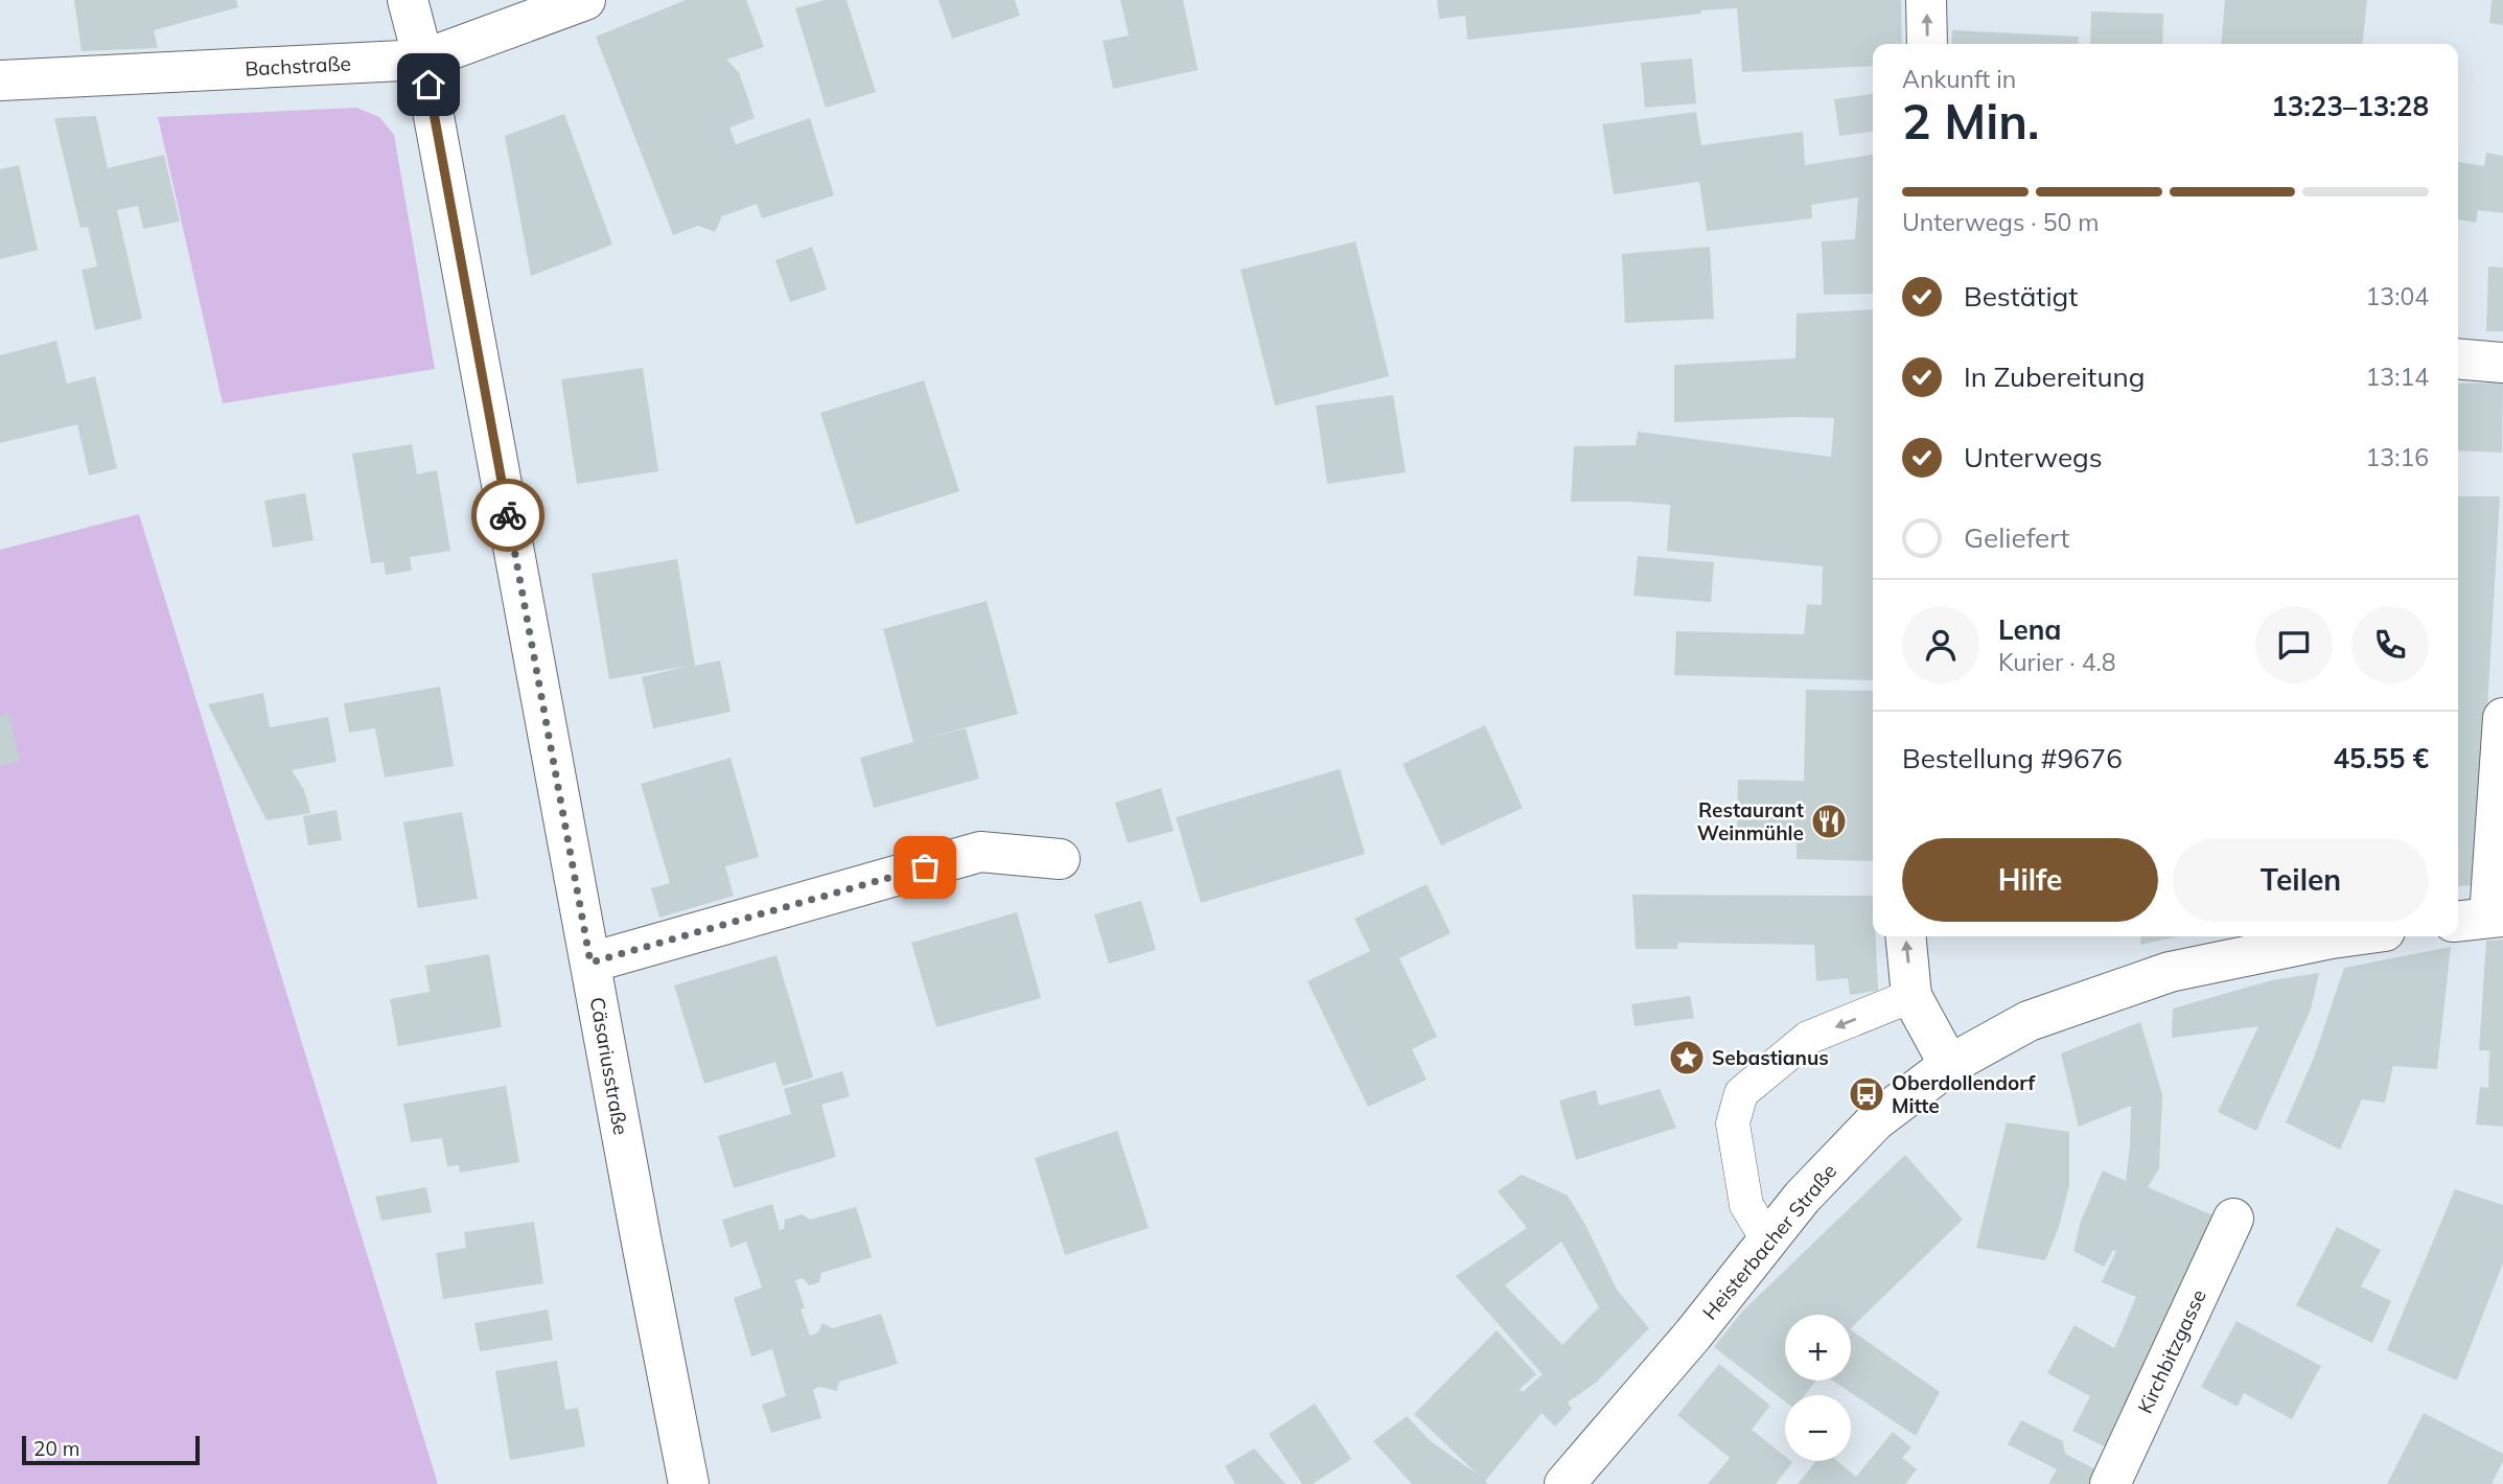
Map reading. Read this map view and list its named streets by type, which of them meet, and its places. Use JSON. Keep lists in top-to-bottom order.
{
  "streets": {
    "main road": [
      "Bachstraße",
      "Cäsariusstraße",
      "Heisterbacher Straße",
      "Kirchbitzgasse"
    ]
  },
  "crossings": [
    ["Bachstraße", "Cäsariusstraße"]
  ],
  "places": {
    "restaurant": ["Restaurant Weinmühle"],
    "place": ["Sebastianus"],
    "bus stop": ["Oberdollendorf Mitte"]
  },
  "scale_bar": "20 m",
  "page": {
    "heading": ["2 Min.", "Ankunft in", "13:23–13:28"],
    "panel": [
      "Lena",
      "Kurier · 4.8",
      "Bestellung #9676",
      "45.55 €"
    ],
    "bar": "Unterwegs · 50 m",
    "list": [
      ["Bestätigt", "13:04"],
      ["In Zubereitung", "13:14"],
      ["Unterwegs", "13:16"],
      "Geliefert"
    ],
    "buttons": ["Hilfe", "Teilen"],
    "map_buttons": ["+", "−"],
    "scale": "20 m"
  }
}
